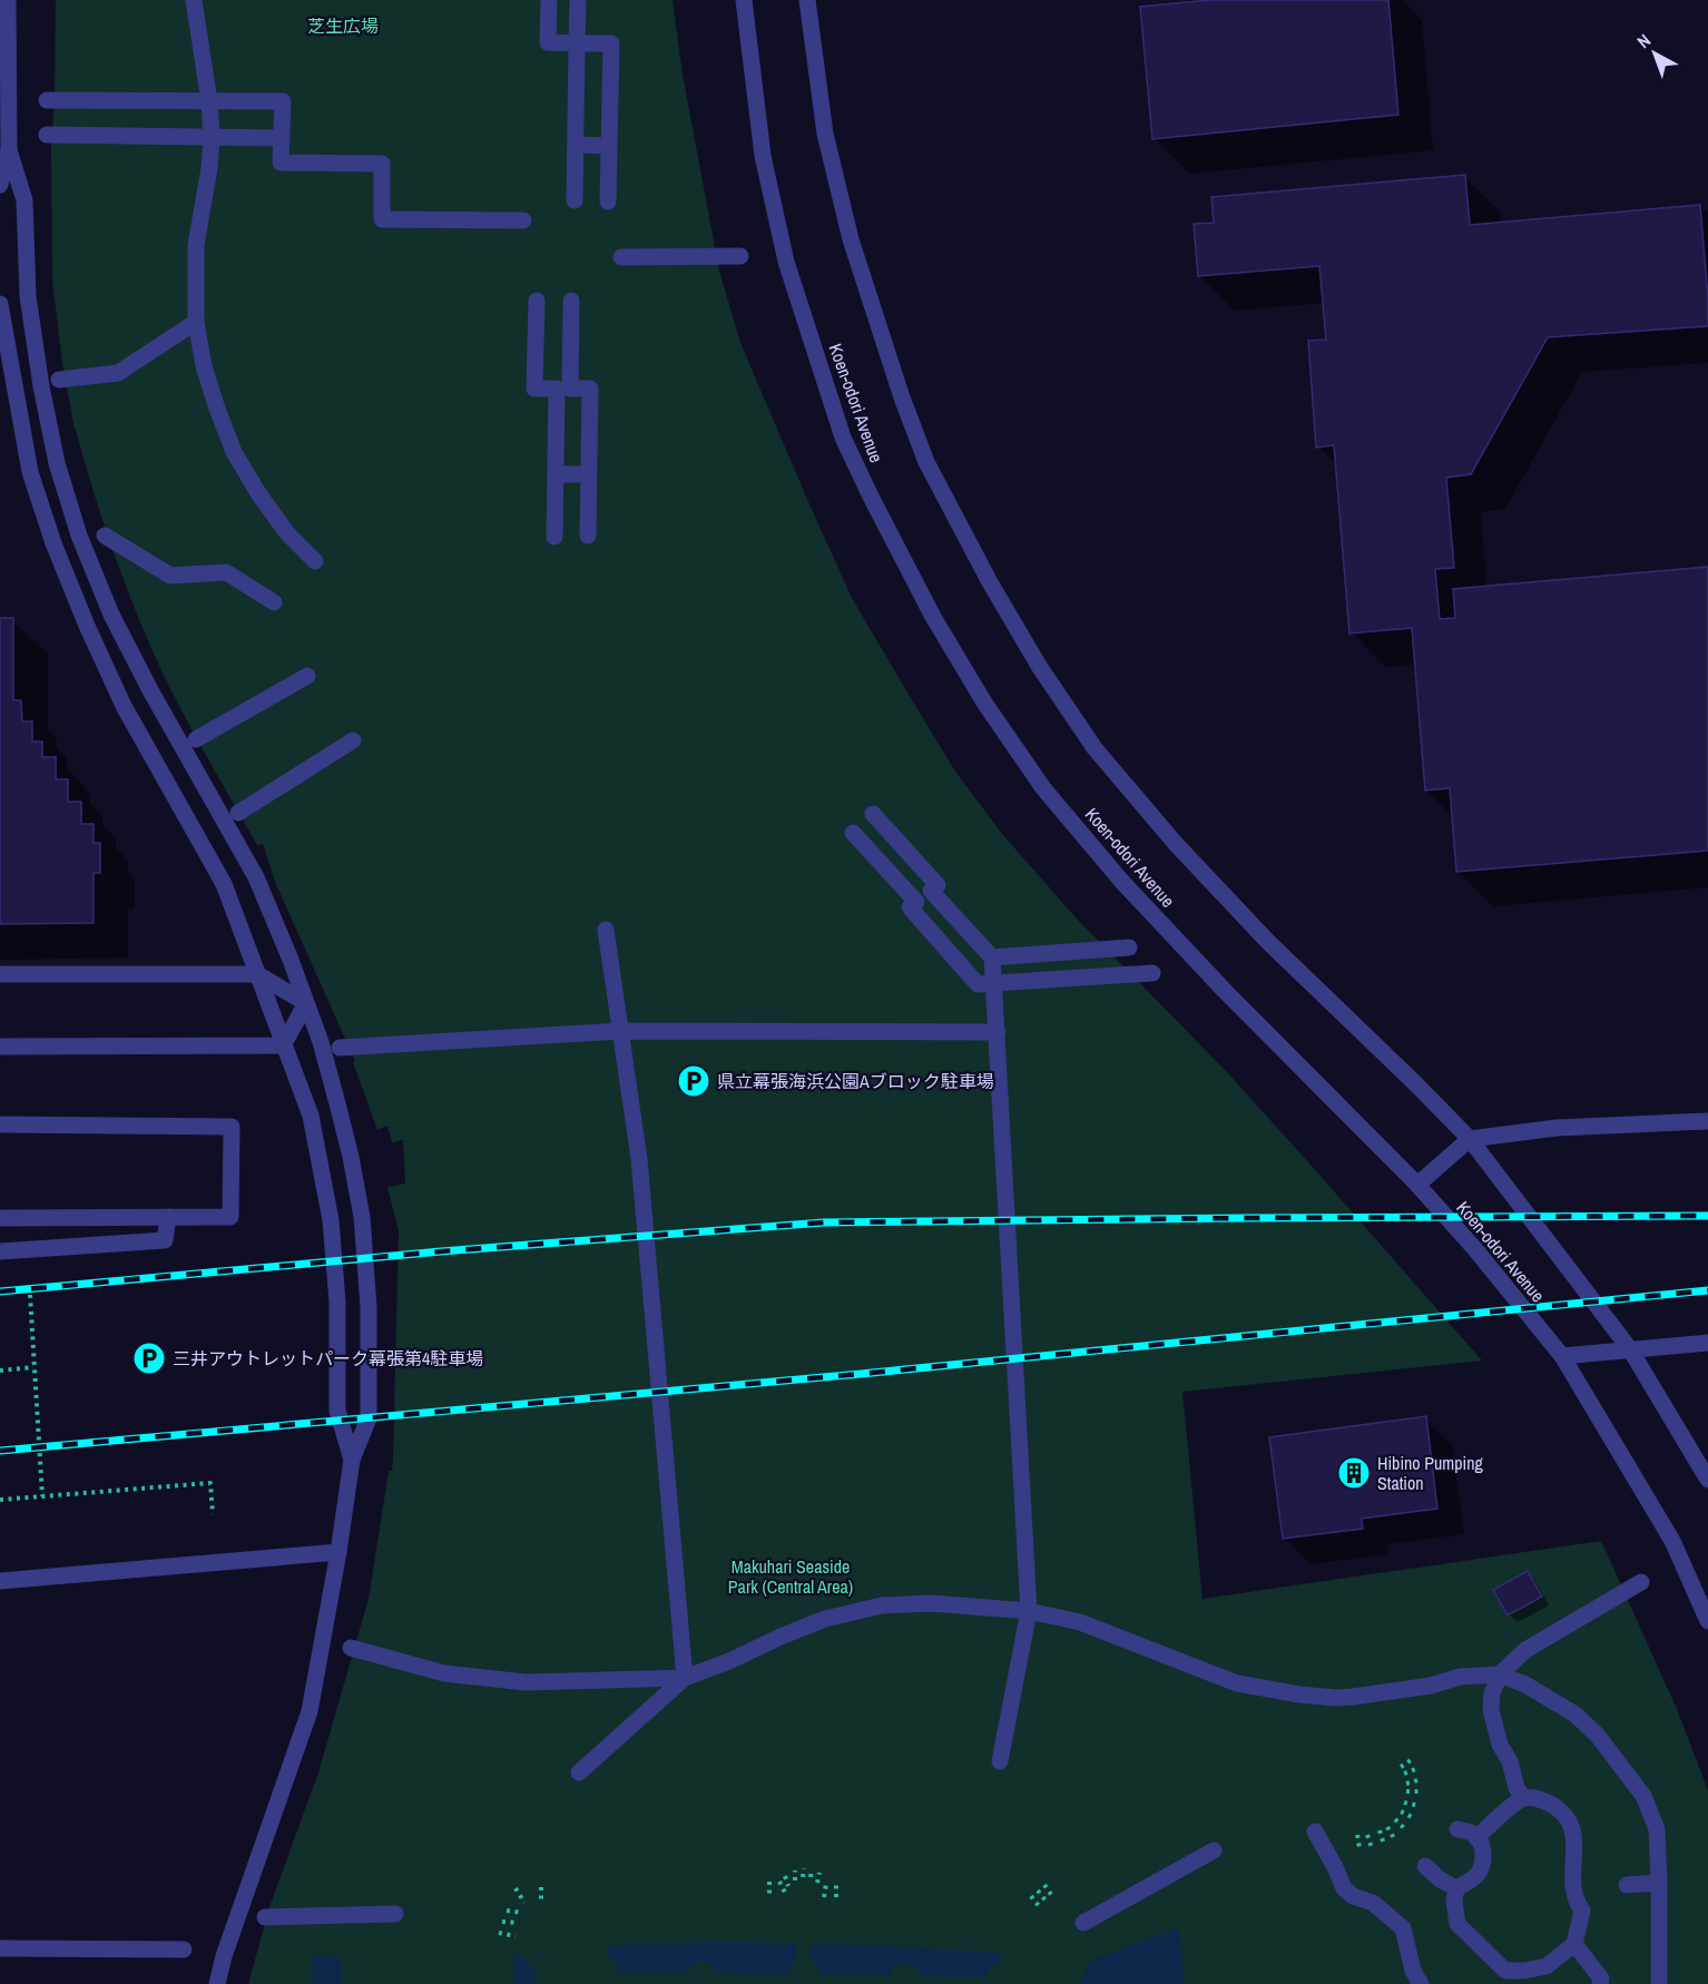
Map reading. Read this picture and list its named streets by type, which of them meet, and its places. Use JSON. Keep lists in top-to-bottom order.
{
  "streets": {
    "street": ["Koen-odori Avenue"]
  },
  "parks": ["芝生広場", "Makuhari Seaside Park (Central Area)"],
  "places": {
    "parking": ["県立幕張海浜公園Aブロック駐車場", "三井アウトレットパーク幕張第4駐車場"],
    "building": ["Hibino Pumping Station"]
  },
  "north": "top left"
}
